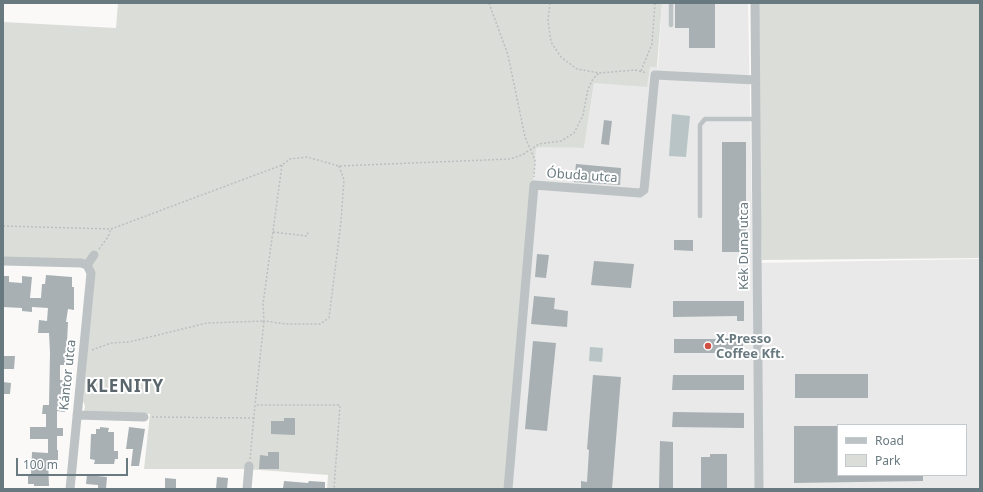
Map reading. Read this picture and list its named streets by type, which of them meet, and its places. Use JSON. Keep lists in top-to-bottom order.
{
  "streets": {
    "street": ["Óbuda utca", "Kék Duna utca", "Kántor utca"]
  },
  "districts": ["KLENITY"],
  "places": ["X-Presso Coffee Kft."],
  "legend": ["Road", "Park"],
  "scale_bar": "100 m"
}
